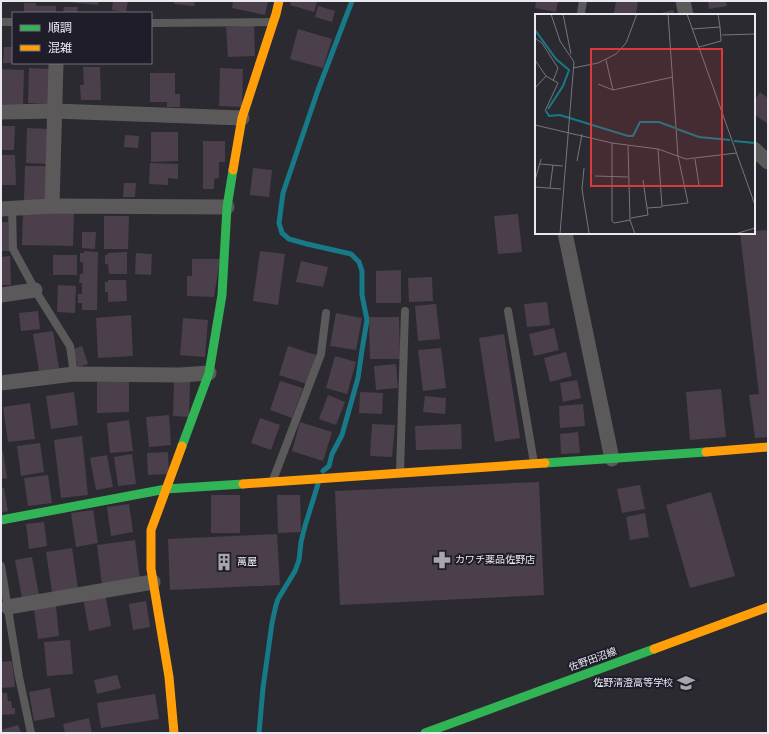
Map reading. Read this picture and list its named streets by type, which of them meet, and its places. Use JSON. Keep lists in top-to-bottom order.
{
  "streets": {
    "street": ["佐野田沼線"]
  },
  "places": {
    "pharmacy": ["カワチ薬品佐野店"],
    "building": ["萬屋"],
    "school or university": ["佐野清澄高等学校"]
  },
  "legend": ["順調", "混雑"]
}
